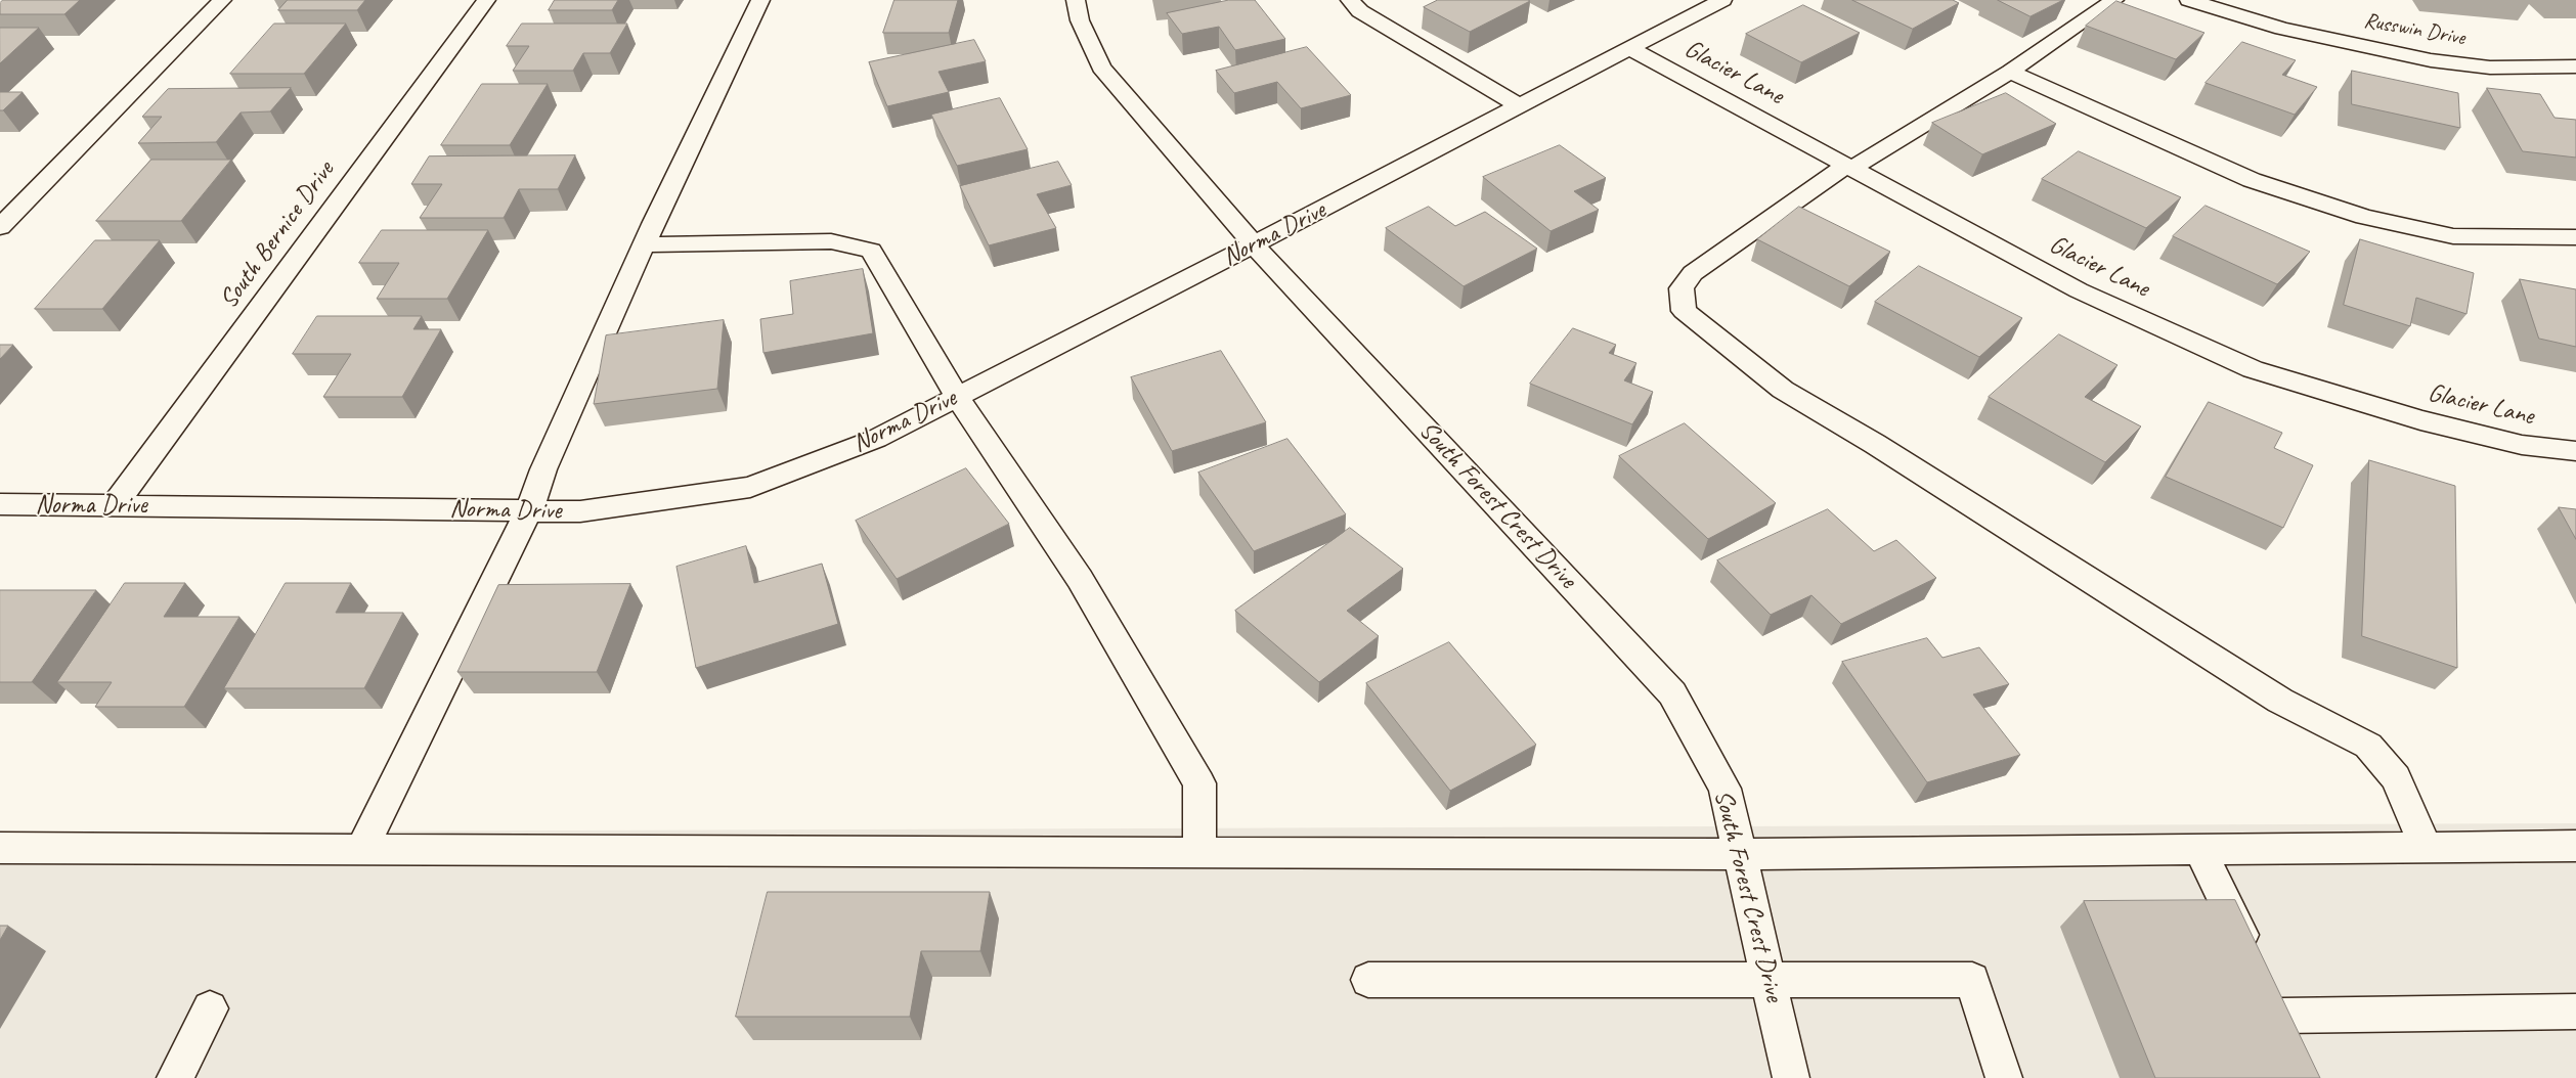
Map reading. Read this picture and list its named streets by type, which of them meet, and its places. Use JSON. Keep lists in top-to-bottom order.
{
  "streets": {
    "street": [
      "Russwin Drive",
      "Glacier Lane",
      "Norma Drive",
      "South Bernice Drive",
      "South Forest Crest Drive"
    ]
  },
  "crossings": [
    ["Glacier Lane", "Norma Drive"],
    ["Norma Drive", "South Bernice Drive"],
    ["Norma Drive", "South Forest Crest Drive"]
  ]
}
